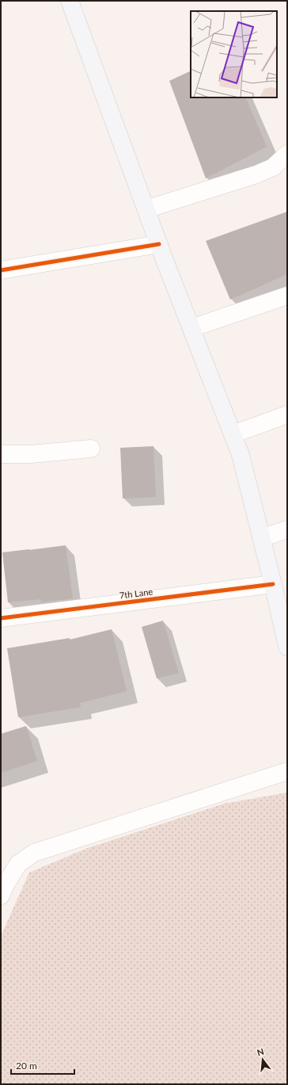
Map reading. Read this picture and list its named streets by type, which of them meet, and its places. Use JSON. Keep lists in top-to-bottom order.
{
  "streets": {
    "street": ["7th Lane"]
  },
  "scale_bar": "20 m",
  "north": "top"
}
